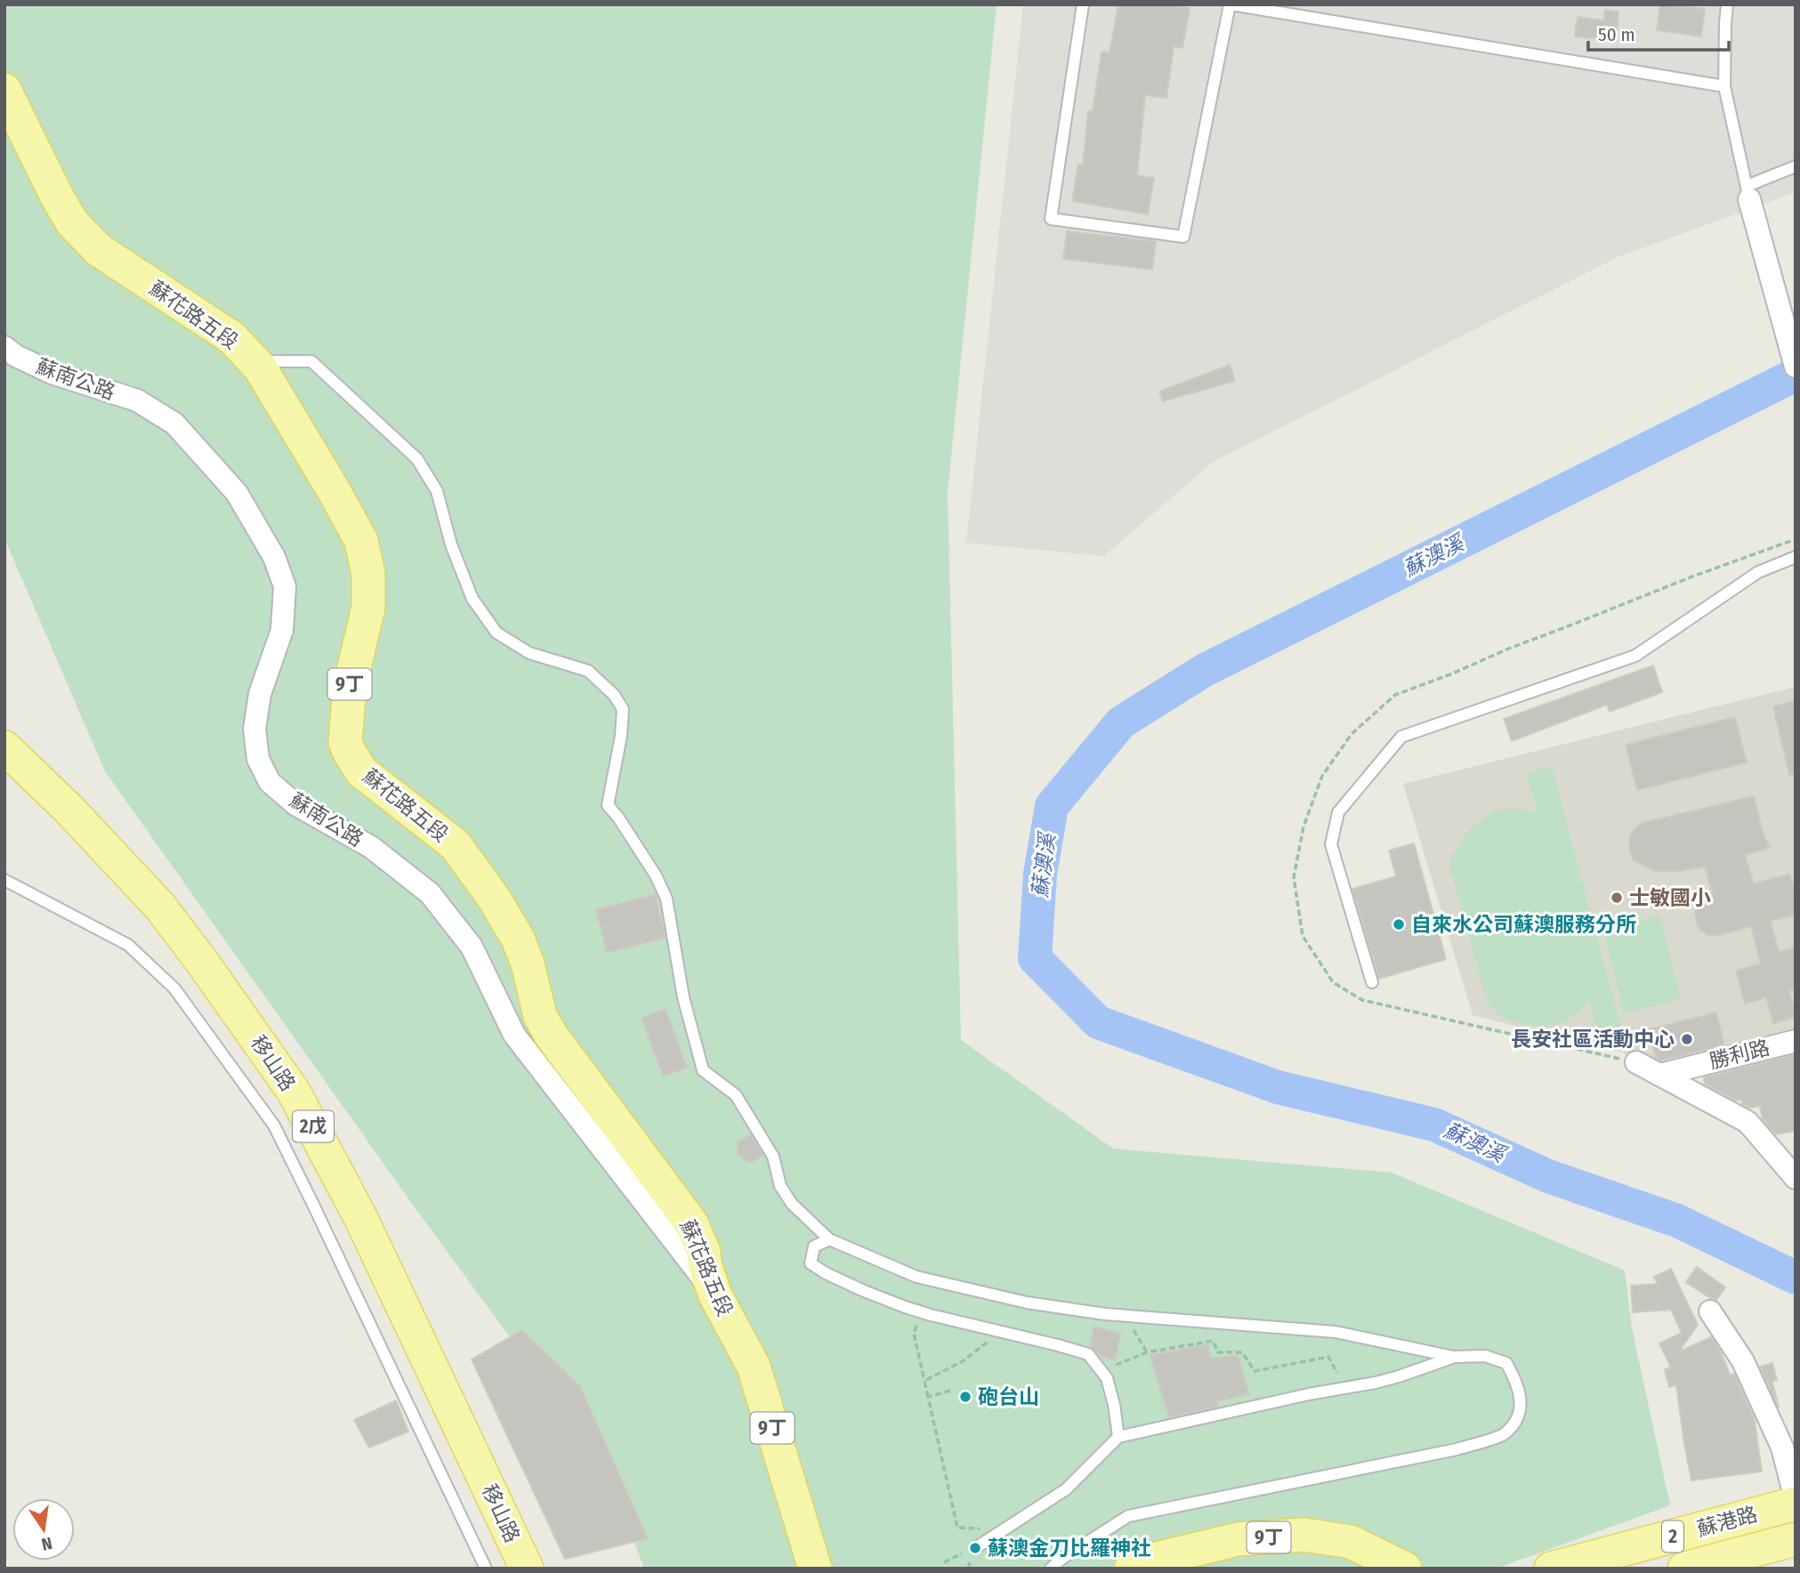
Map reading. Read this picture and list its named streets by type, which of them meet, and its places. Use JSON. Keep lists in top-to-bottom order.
{
  "streets": {
    "main road": [
      "蘇花路五段",
      "9丁",
      "移山路",
      "2戊",
      "蘇港路",
      "2"
    ],
    "street": ["蘇南公路", "勝利路"]
  },
  "crossings": [
    ["蘇花路五段", "蘇南公路"]
  ],
  "water": ["蘇澳溪"],
  "places": [
    "士敏國小",
    "自來水公司蘇澳服務分所",
    "長安社區活動中心",
    "砲台山",
    "蘇澳金刀比羅神社"
  ],
  "scale_bar": "50 m",
  "north": "bottom"
}
